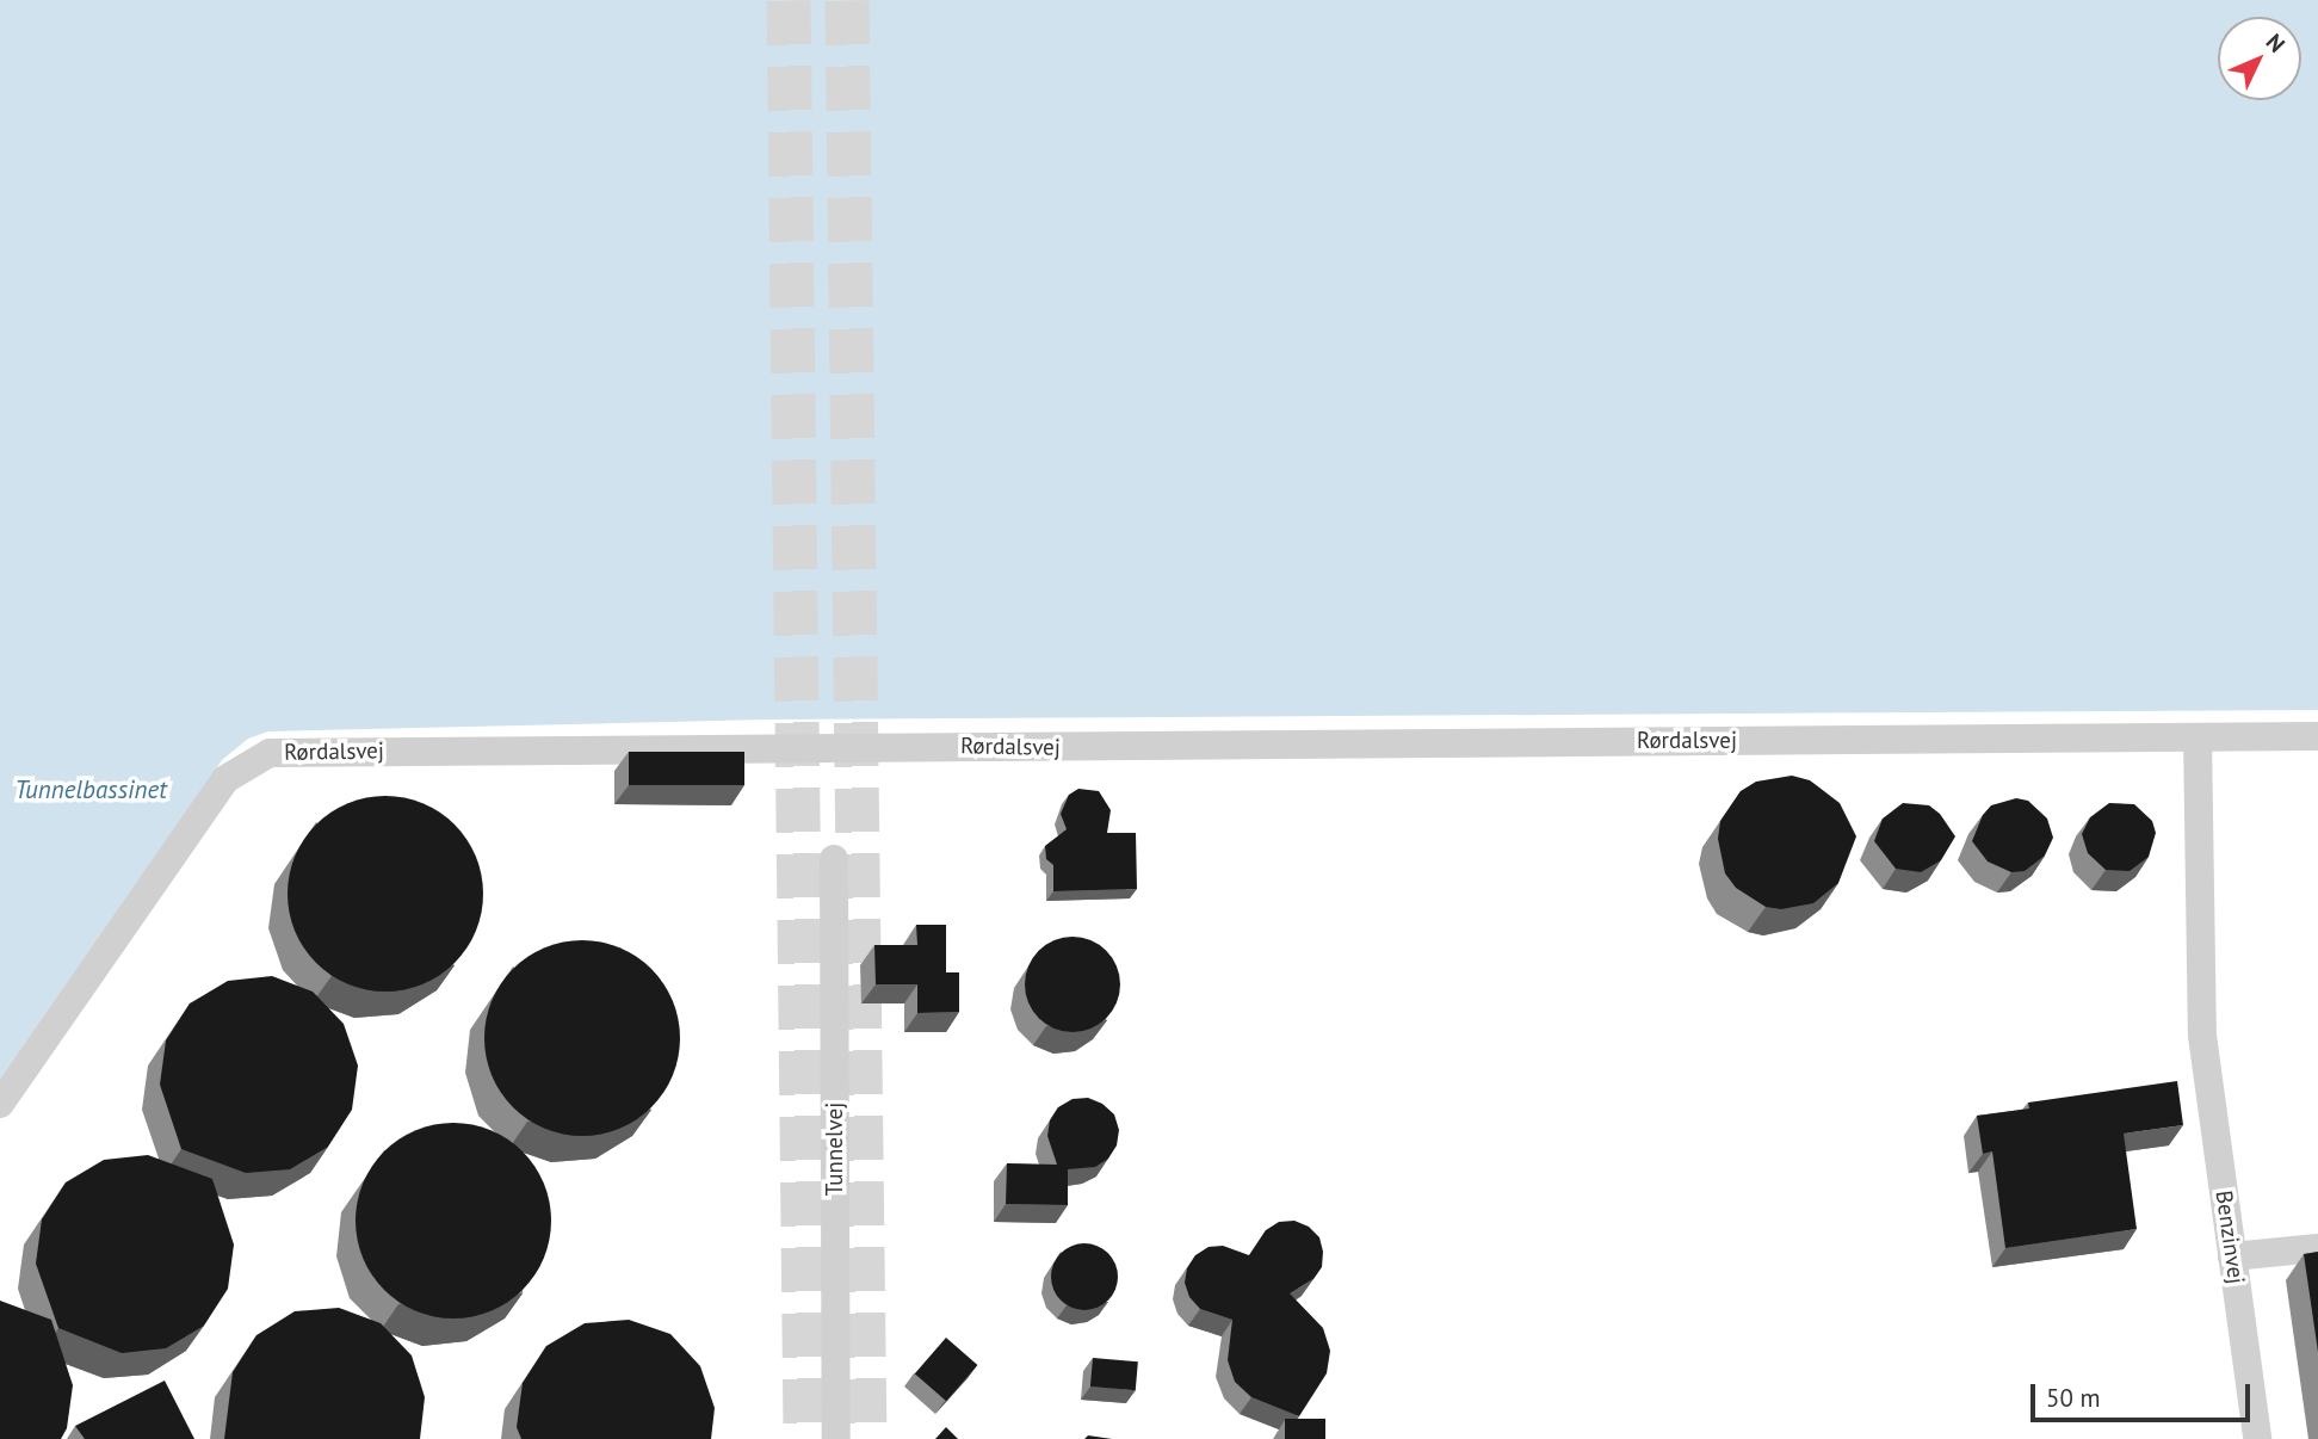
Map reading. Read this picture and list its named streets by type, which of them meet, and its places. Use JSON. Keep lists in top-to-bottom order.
{
  "streets": {
    "street": ["Rørdalsvej", "Tunnelvej", "Benzinvej"]
  },
  "crossings": [
    ["Rørdalsvej", "Benzinvej"]
  ],
  "water": ["Tunnelbassinet"],
  "scale_bar": "50 m",
  "north": "top right"
}
